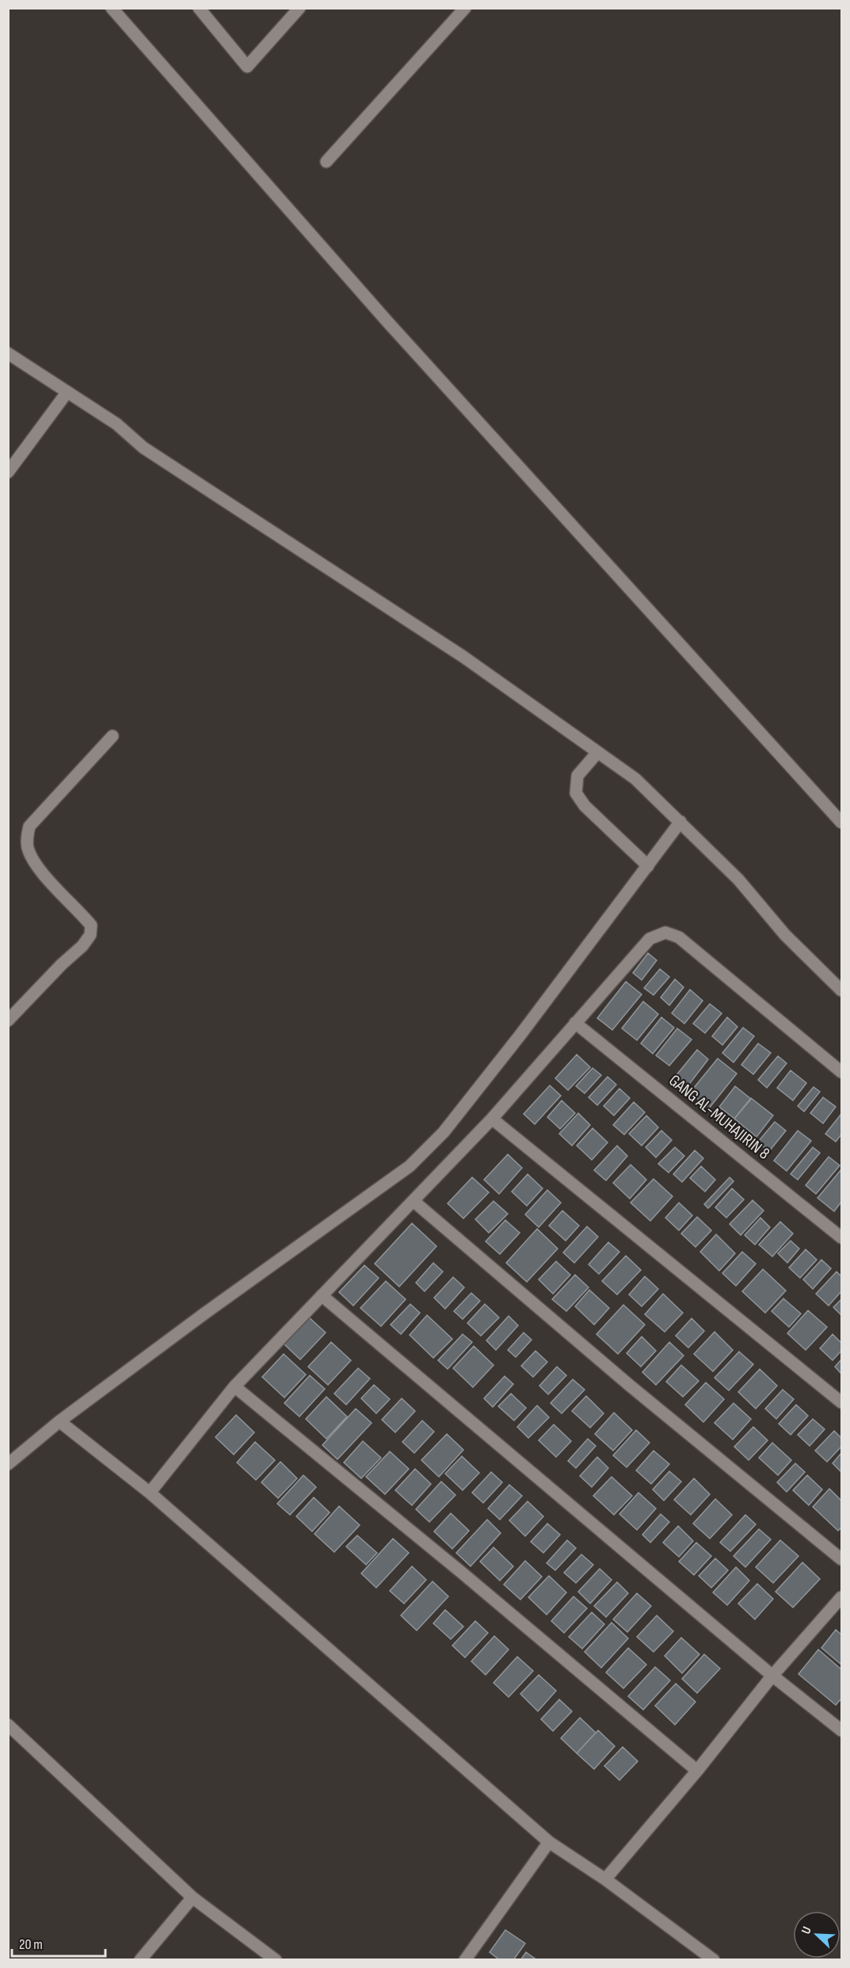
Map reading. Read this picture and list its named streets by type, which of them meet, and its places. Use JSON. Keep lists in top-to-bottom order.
{
  "streets": {
    "street": ["GANG AL-MUHAJIRIN 8"]
  },
  "scale_bar": "20 m",
  "north": "top left"
}
